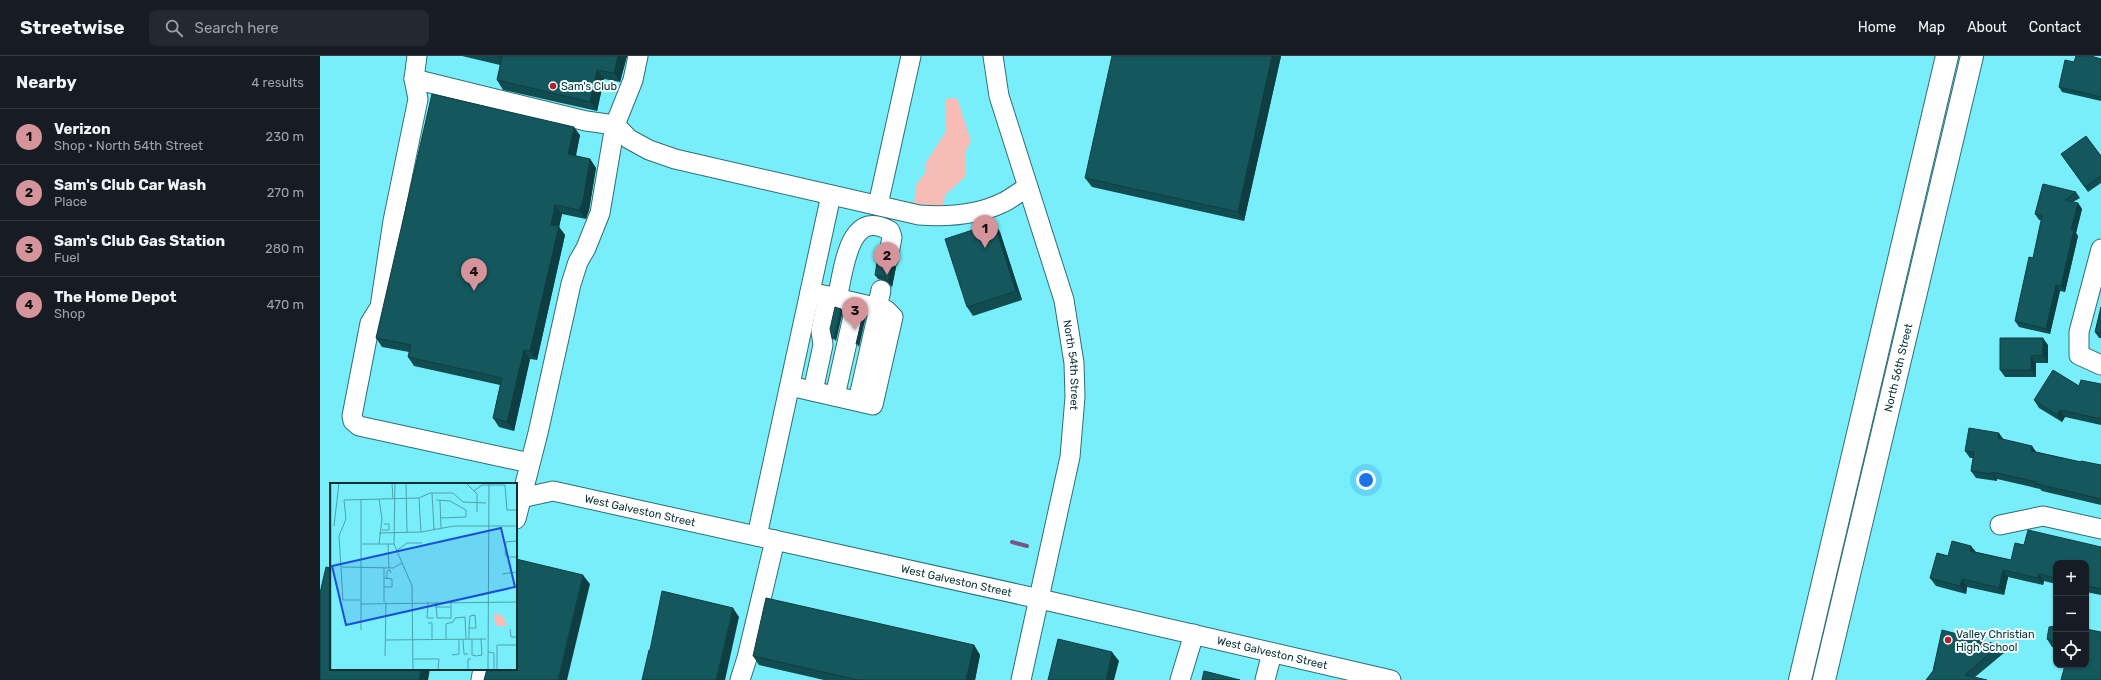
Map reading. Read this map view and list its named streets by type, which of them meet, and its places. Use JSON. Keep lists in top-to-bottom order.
{
  "streets": {
    "main road": ["North 56th Street"],
    "street": ["North 54th Street", "West Galveston Street"]
  },
  "crossings": [
    ["North 54th Street", "West Galveston Street"]
  ],
  "places": ["Sam's Club", "Valley Christian High School"],
  "page": {
    "header": "Streetwise",
    "search": "Search here",
    "nav": [
      "Home",
      "Map",
      "About",
      "Contact"
    ],
    "heading": ["Nearby", "4 results"],
    "list": [
      {
        "mark": "1",
        "name": "Verizon",
        "note": "Shop · North 54th Street",
        "value": "230 m"
      },
      {
        "mark": "2",
        "name": "Sam's Club Car Wash",
        "note": "Place",
        "value": "270 m"
      },
      {
        "mark": "3",
        "name": "Sam's Club Gas Station",
        "note": "Fuel",
        "value": "280 m"
      },
      {
        "mark": "4",
        "name": "The Home Depot",
        "note": "Shop",
        "value": "470 m"
      }
    ],
    "pins": [
      "1",
      "2",
      "4",
      "3"
    ],
    "map_buttons": ["+", "−"]
  }
}
